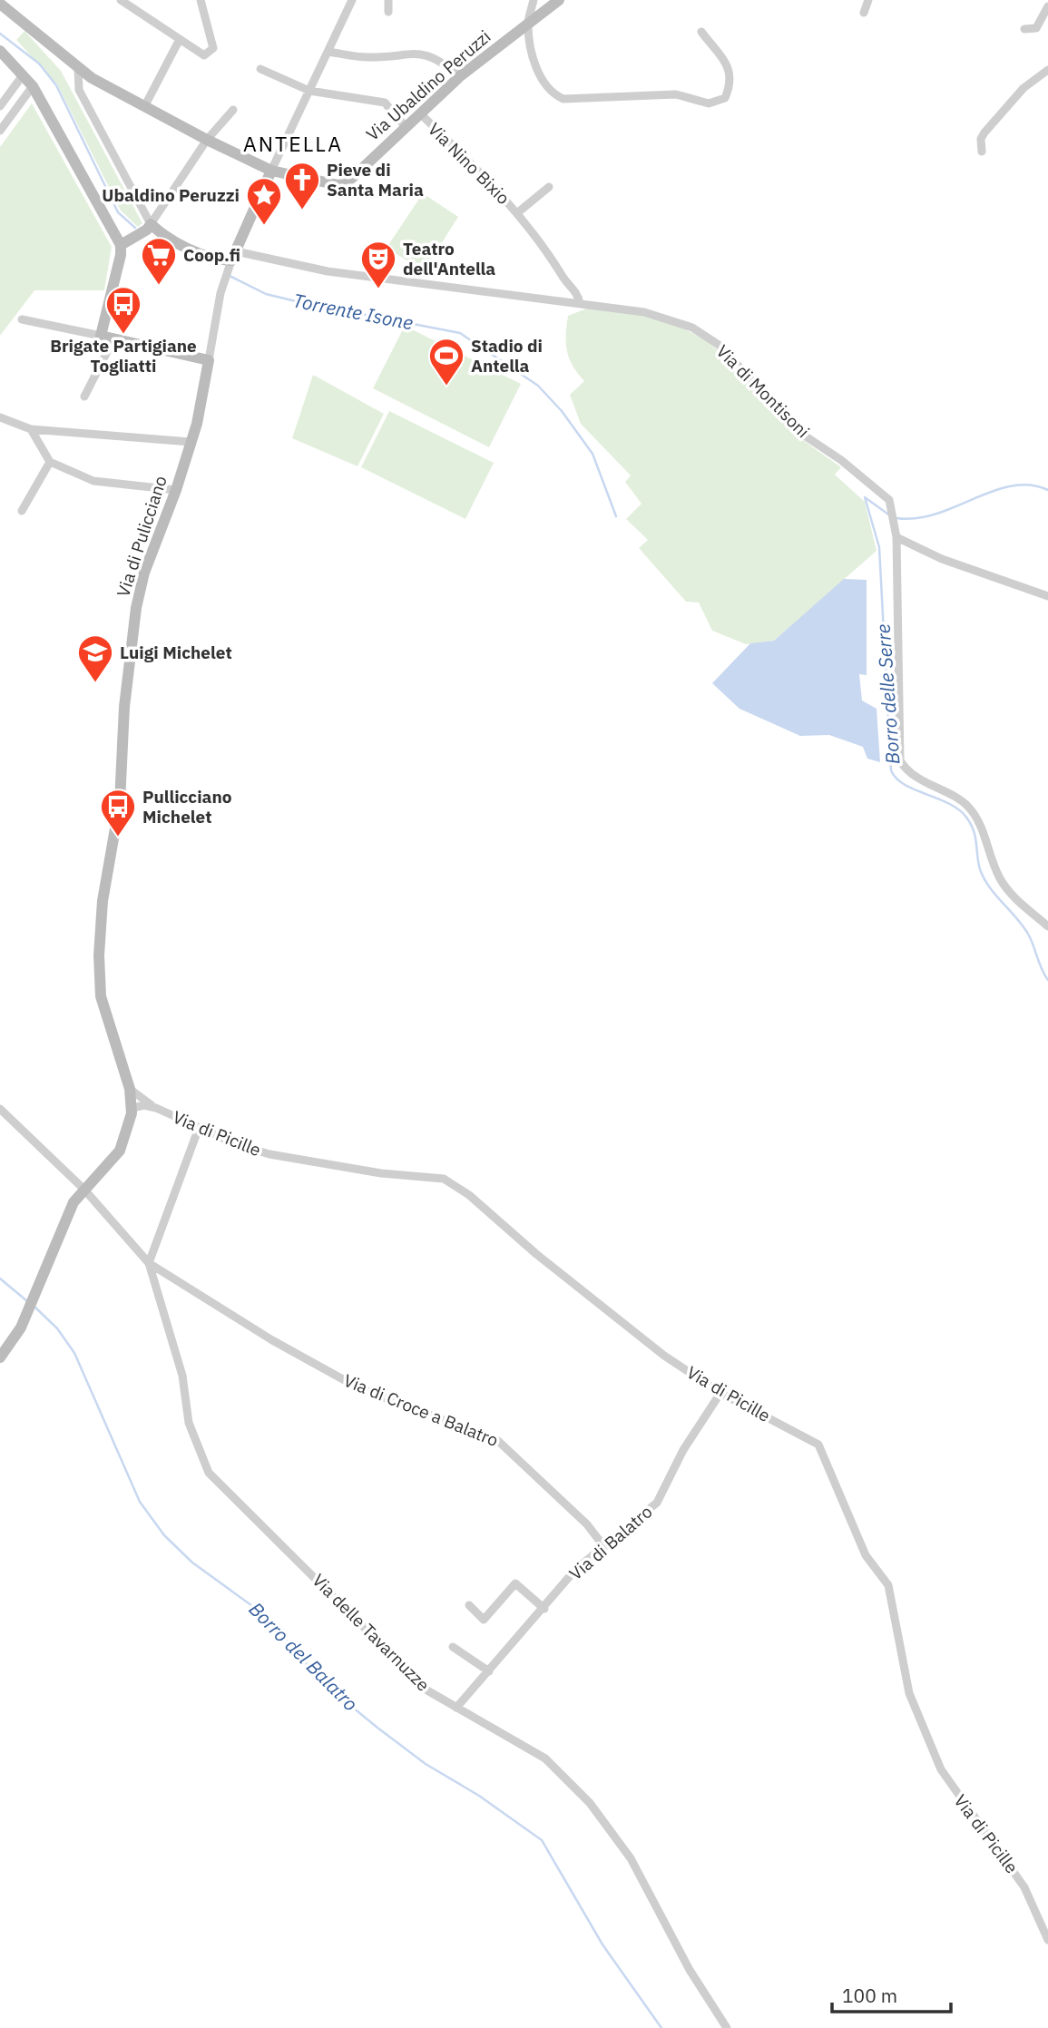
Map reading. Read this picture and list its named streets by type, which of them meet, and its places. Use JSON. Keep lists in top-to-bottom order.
{
  "streets": {
    "street": [
      "Via Ubaldino Peruzzi",
      "Via Nino Bixio",
      "Via di Montisoni",
      "Via di Pulicciano",
      "Via di Picille",
      "Via di Croce a Balatro",
      "Via di Balatro",
      "Via delle Tavarnuzze"
    ]
  },
  "crossings": [
    ["Via Ubaldino Peruzzi", "Via Nino Bixio"],
    ["Via Nino Bixio", "Via di Montisoni"],
    ["Via di Montisoni", "Via di Pulicciano"],
    ["Via di Pulicciano", "Via di Picille"],
    ["Via di Pulicciano", "Via delle Tavarnuzze"],
    ["Via di Picille", "Via di Balatro"],
    ["Via di Croce a Balatro", "Via di Balatro"],
    ["Via di Croce a Balatro", "Via delle Tavarnuzze"],
    ["Via di Balatro", "Via delle Tavarnuzze"]
  ],
  "districts": ["ANTELLA"],
  "water": ["Torrente Isone", "Borro delle Serre", "Borro del Balatro"],
  "places": {
    "church": ["Pieve di Santa Maria"],
    "place": ["Ubaldino Peruzzi"],
    "supermarket": ["Coop.fi"],
    "theatre": ["Teatro dell'Antella"],
    "bus stop": ["Brigate Partigiane Togliatti", "Pullicciano Michelet"],
    "sports": ["Stadio di Antella"],
    "school or university": ["Luigi Michelet"]
  },
  "scale_bar": "100 m"
}
